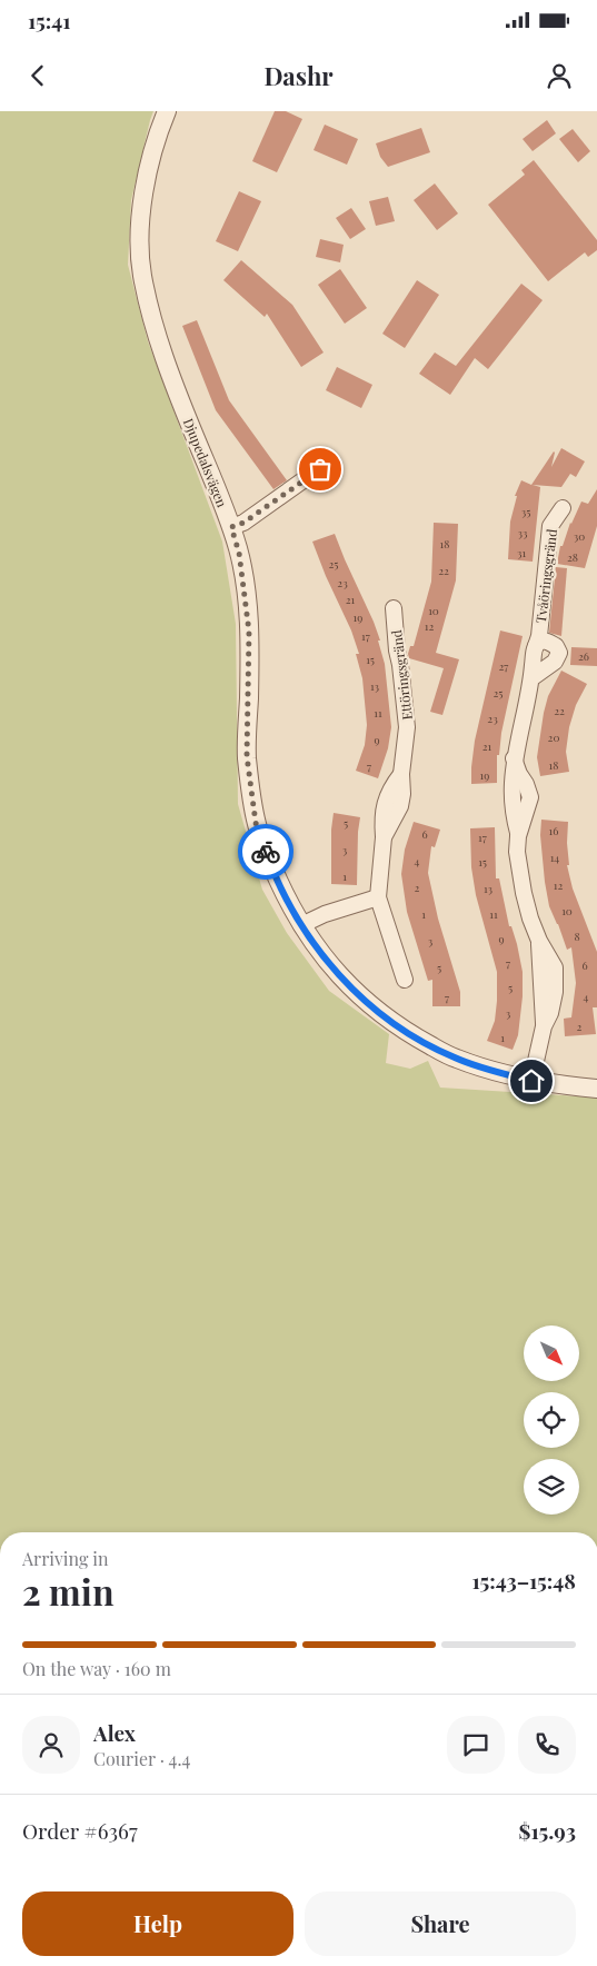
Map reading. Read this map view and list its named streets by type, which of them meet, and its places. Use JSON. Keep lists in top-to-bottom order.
{
  "streets": {
    "street": ["Djupedalsvägen", "Tvåöringsgränd", "Ettöringsgränd"]
  },
  "crossings": [
    ["Djupedalsvägen", "Tvåöringsgränd"]
  ],
  "house_numbers": [
    "35",
    "33",
    "30",
    "18",
    "31",
    "28",
    "25",
    "22",
    "23",
    "21",
    "10",
    "19",
    "12",
    "17",
    "26",
    "15",
    "27",
    "13",
    "25",
    "22",
    "11",
    "23",
    "20",
    "9",
    "21",
    "18",
    "7",
    "19",
    "5",
    "16",
    "6",
    "17",
    "3",
    "14",
    "4",
    "15",
    "1",
    "12",
    "2",
    "13",
    "10",
    "1",
    "11",
    "8",
    "9",
    "3",
    "7",
    "6",
    "5",
    "5",
    "4",
    "7",
    "3",
    "2",
    "1"
  ],
  "north": "bottom right",
  "page": {
    "status": "15:41",
    "header": "Dashr",
    "heading": ["2 min", "Arriving in", "15:43–15:48"],
    "panel": [
      "Alex",
      "Courier · 4.4",
      "Order #6367",
      "$15.93"
    ],
    "bar": "On the way · 160 m",
    "buttons": ["Help", "Share"]
  }
}
